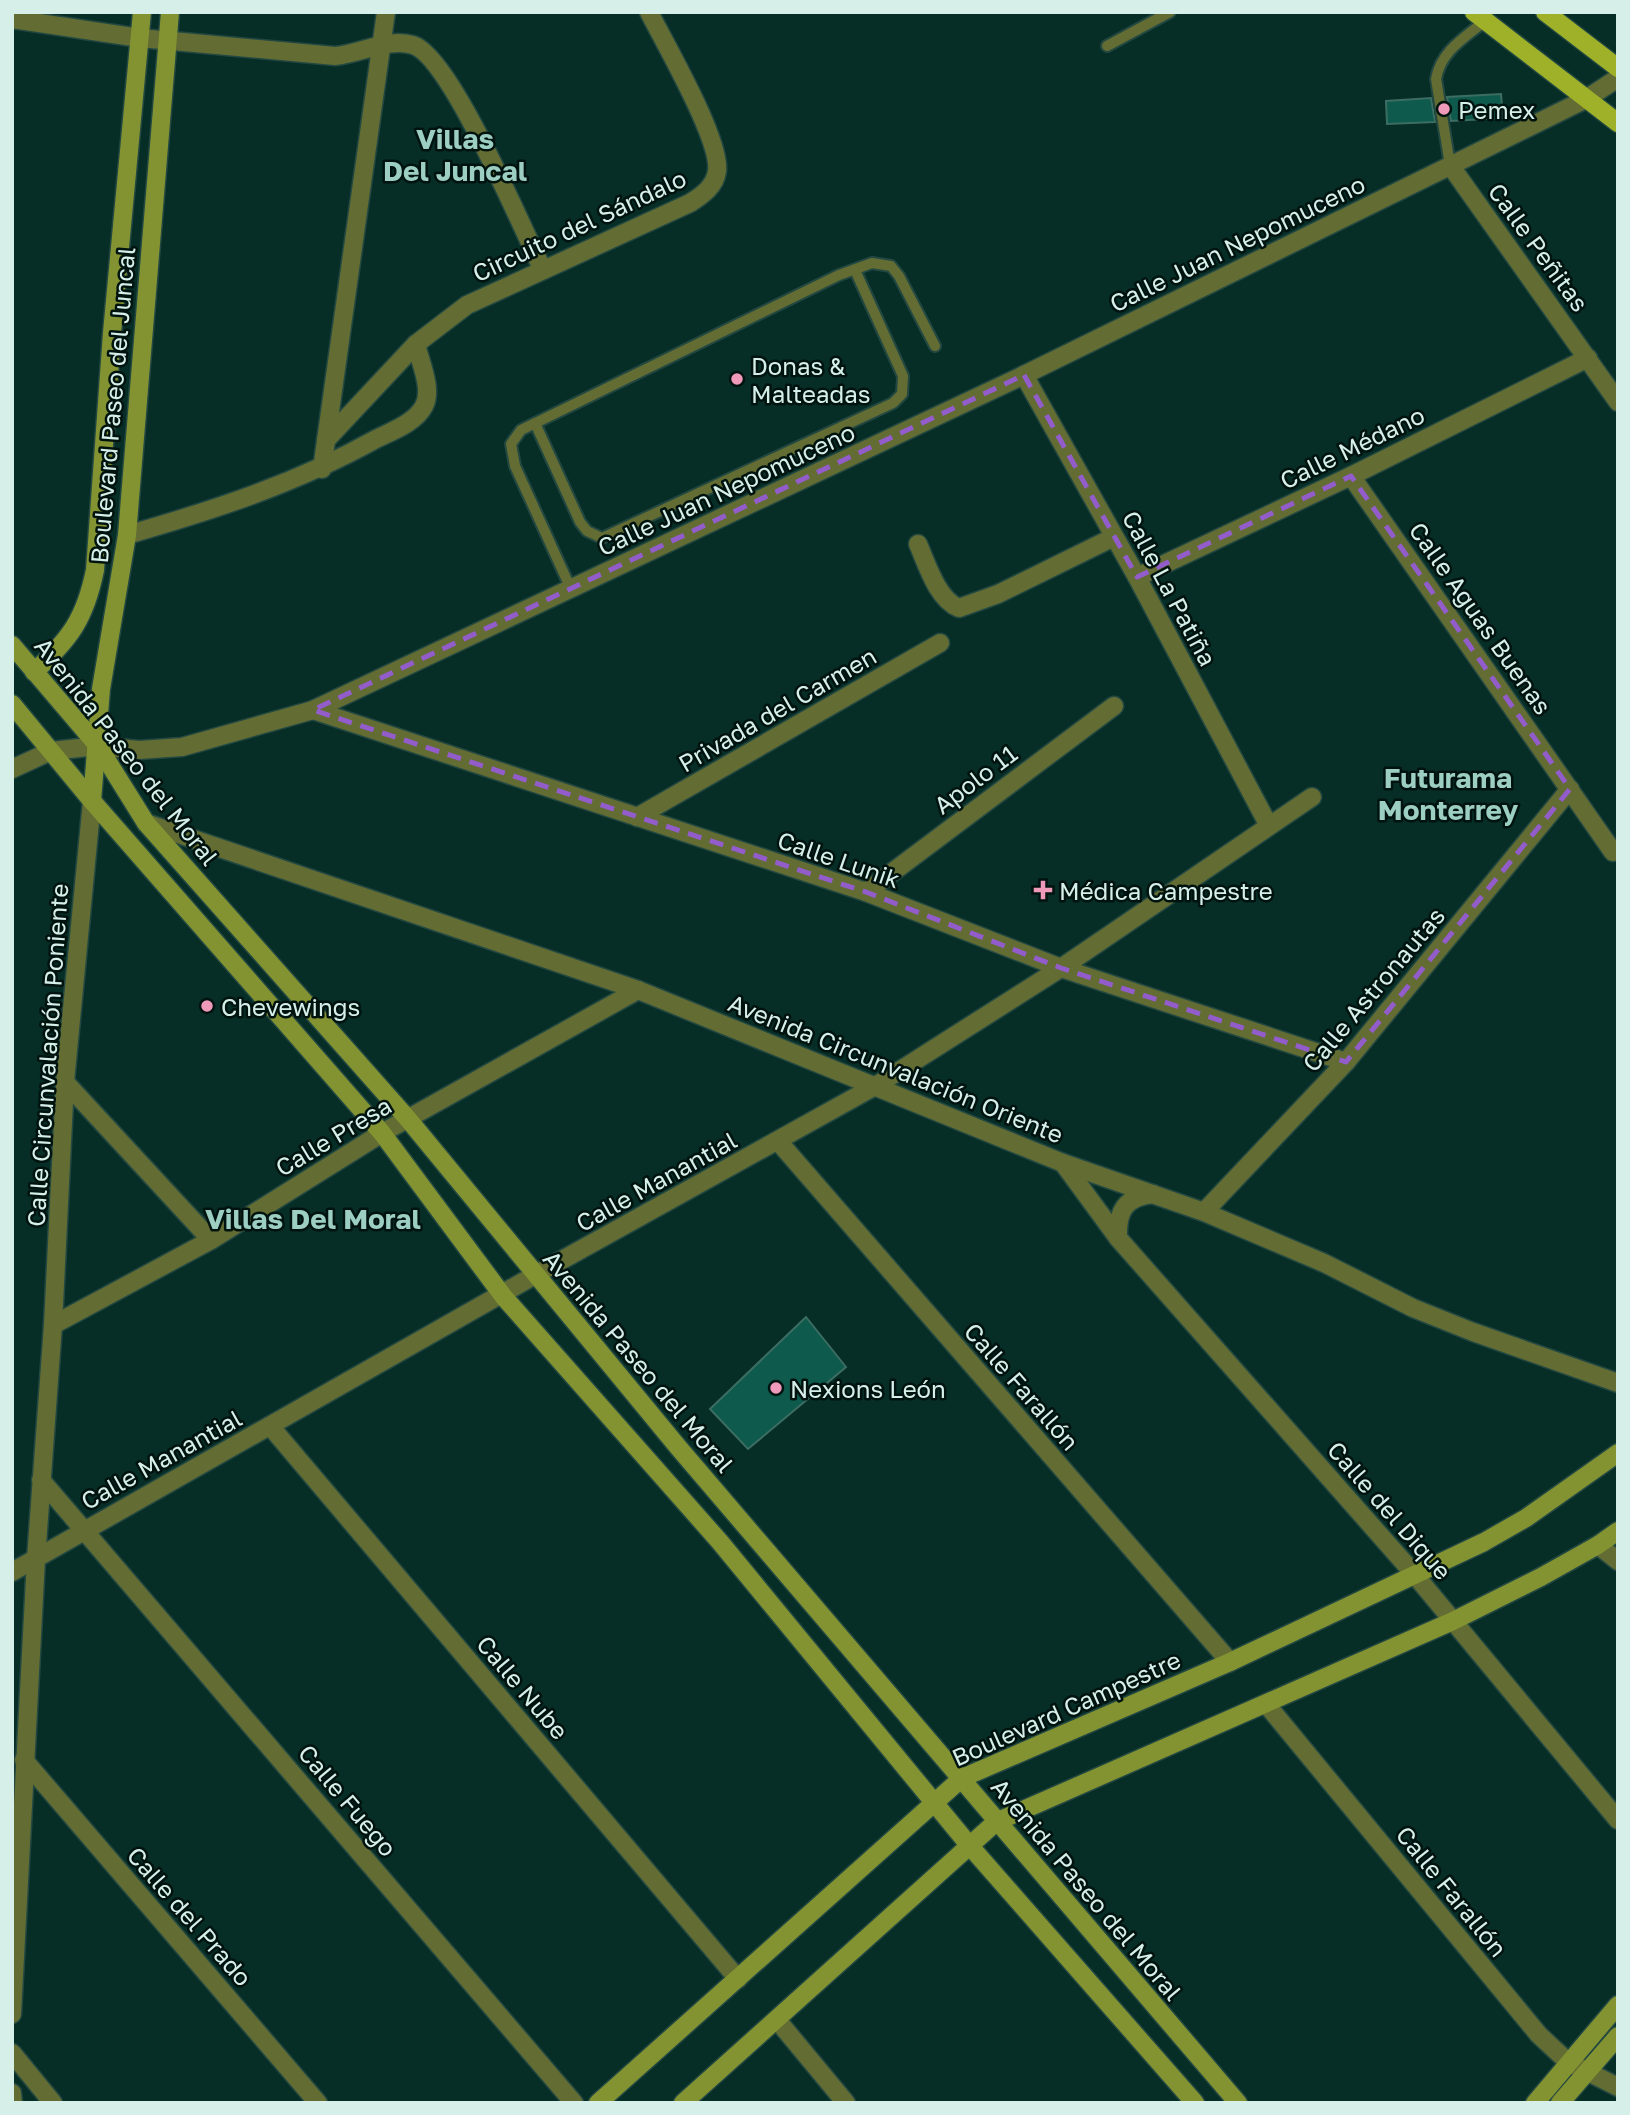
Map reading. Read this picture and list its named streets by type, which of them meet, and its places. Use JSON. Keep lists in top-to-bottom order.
{
  "streets": {
    "street": [
      "Circuito del Sándalo",
      "Calle Juan Nepomuceno",
      "Calle Peñitas",
      "Boulevard Paseo del Juncal",
      "Calle Médano",
      "Calle La Patiña",
      "Calle Aguas Buenas",
      "Privada del Carmen",
      "Avenida Paseo del Moral",
      "Apolo 11",
      "Calle Lunik",
      "Calle Astronautas",
      "Calle Circunvalación Poniente",
      "Avenida Circunvalación Oriente",
      "Calle Presa",
      "Calle Manantial",
      "Calle Farallón",
      "Calle del Dique",
      "Calle Nube",
      "Boulevard Campestre",
      "Calle Fuego",
      "Calle del Prado"
    ]
  },
  "crossings": [
    ["Calle Juan Nepomuceno", "Calle Peñitas"],
    ["Calle Juan Nepomuceno", "Boulevard Paseo del Juncal"],
    ["Calle Juan Nepomuceno", "Calle La Patiña"],
    ["Calle Juan Nepomuceno", "Avenida Paseo del Moral"],
    ["Calle Juan Nepomuceno", "Calle Lunik"],
    ["Calle Peñitas", "Calle Médano"],
    ["Boulevard Paseo del Juncal", "Avenida Paseo del Moral"],
    ["Boulevard Paseo del Juncal", "Calle Circunvalación Poniente"],
    ["Calle Médano", "Calle La Patiña"],
    ["Calle Médano", "Calle Aguas Buenas"],
    ["Calle La Patiña", "Calle Manantial"],
    ["Calle Aguas Buenas", "Calle Astronautas"],
    ["Privada del Carmen", "Calle Lunik"],
    ["Avenida Paseo del Moral", "Avenida Circunvalación Oriente"],
    ["Avenida Paseo del Moral", "Calle Presa"],
    ["Avenida Paseo del Moral", "Calle Manantial"],
    ["Avenida Paseo del Moral", "Boulevard Campestre"],
    ["Apolo 11", "Calle Lunik"],
    ["Calle Lunik", "Calle Astronautas"],
    ["Calle Lunik", "Calle Manantial"],
    ["Calle Astronautas", "Avenida Circunvalación Oriente"],
    ["Calle Circunvalación Poniente", "Calle Presa"],
    ["Calle Circunvalación Poniente", "Calle Manantial"],
    ["Calle Circunvalación Poniente", "Calle del Prado"],
    ["Avenida Circunvalación Oriente", "Calle Presa"],
    ["Avenida Circunvalación Oriente", "Calle Manantial"],
    ["Avenida Circunvalación Oriente", "Calle del Dique"],
    ["Calle Manantial", "Calle Farallón"],
    ["Calle Manantial", "Calle Nube"],
    ["Calle Manantial", "Calle Fuego"],
    ["Calle Farallón", "Boulevard Campestre"],
    ["Calle del Dique", "Boulevard Campestre"],
    ["Calle Nube", "Boulevard Campestre"]
  ],
  "districts": ["Villas Del Juncal", "Futurama Monterrey", "Villas Del Moral"],
  "places": {
    "other": [
      "Pemex",
      "Donas & Malteadas",
      "Chevewings",
      "Nexions León"
    ],
    "health": ["Médica Campestre"]
  }
}
